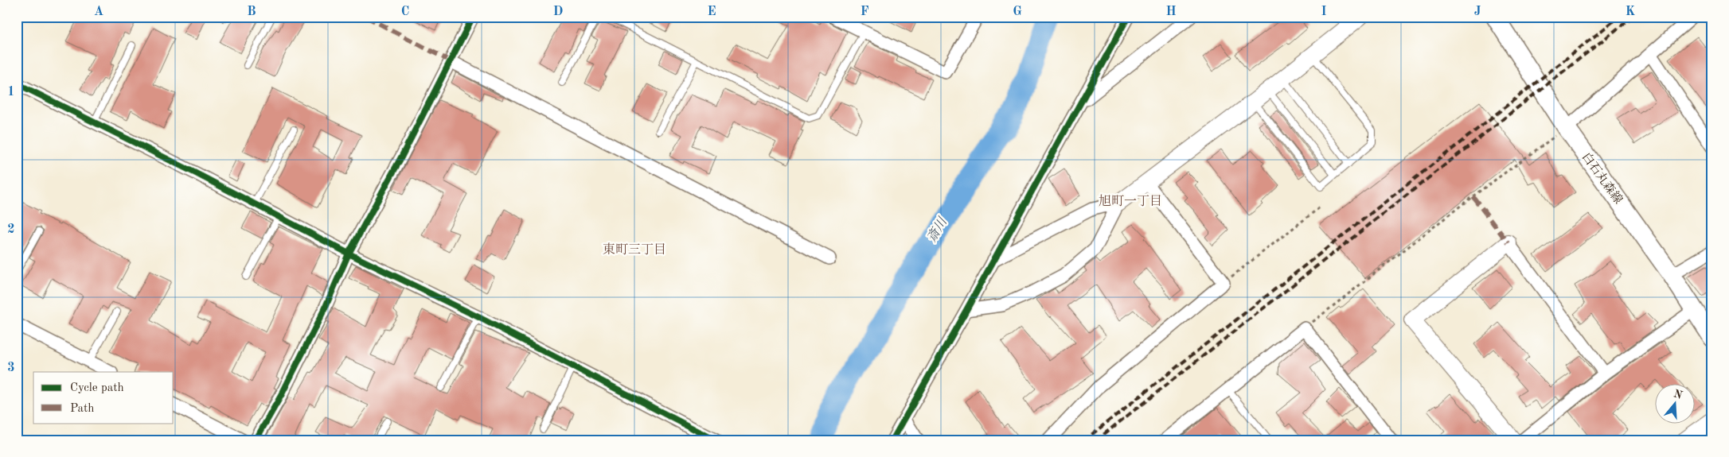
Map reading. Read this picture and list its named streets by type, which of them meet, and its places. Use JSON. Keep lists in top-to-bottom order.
{
  "streets": {
    "main road": ["白石丸森線"]
  },
  "districts": ["旭町一丁目", "東町三丁目"],
  "water": ["斎川"],
  "legend": ["Cycle path", "Path"],
  "north": "top",
  "grid": {
    "columns": [
      "A",
      "B",
      "C",
      "D",
      "E",
      "F",
      "G",
      "H",
      "I",
      "J",
      "K"
    ],
    "rows": ["1", "2", "3"]
  }
}
